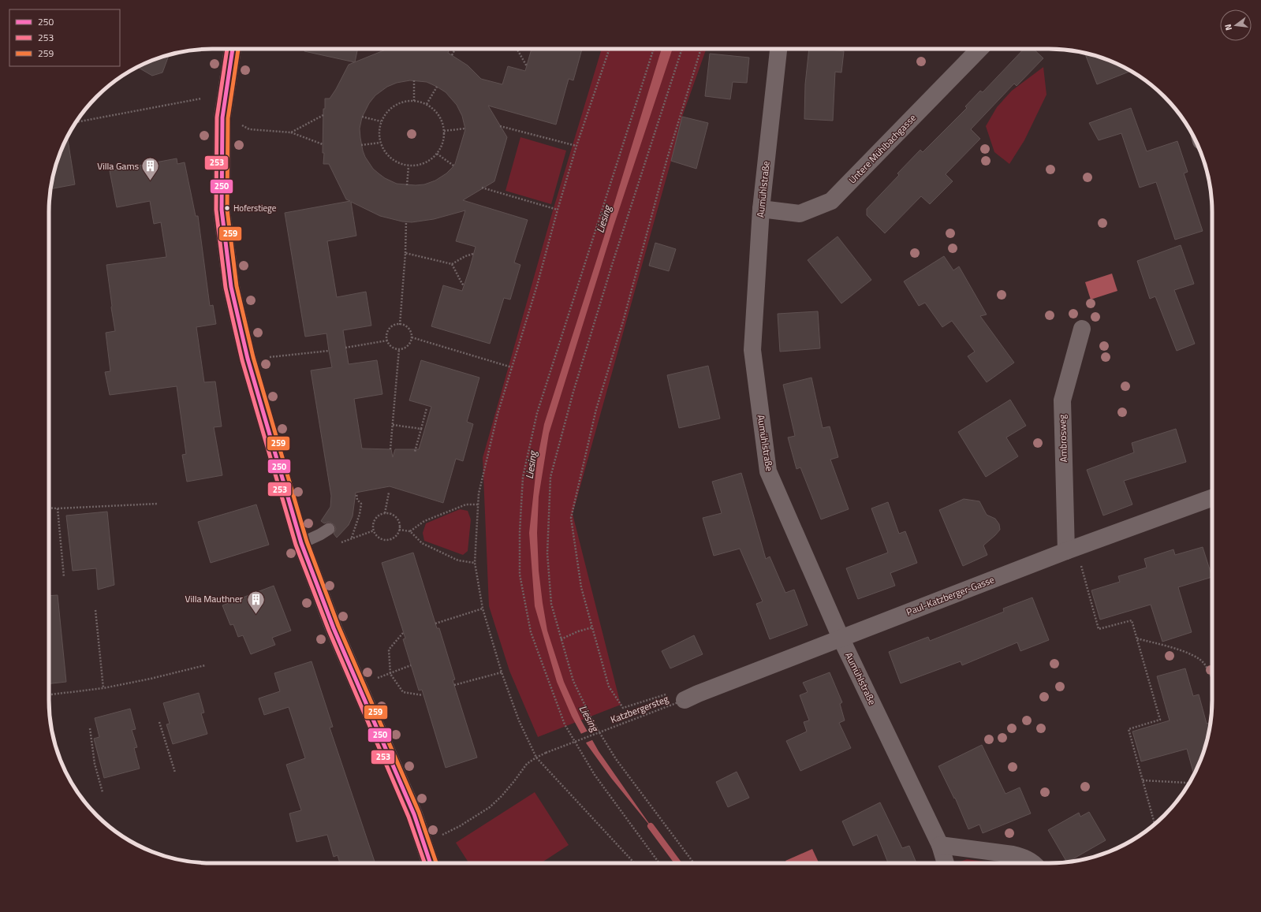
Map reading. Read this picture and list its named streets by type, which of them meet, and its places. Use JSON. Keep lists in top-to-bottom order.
{
  "streets": {
    "street": [
      "Untere Mühlbachgasse",
      "Aumühlstraße",
      "Ambrosweg",
      "Paul-Katzberger-Gasse"
    ],
    "path": ["Katzbergersteg"]
  },
  "crossings": [
    ["Untere Mühlbachgasse", "Aumühlstraße"],
    ["Aumühlstraße", "Paul-Katzberger-Gasse"],
    ["Ambrosweg", "Paul-Katzberger-Gasse"],
    ["Paul-Katzberger-Gasse", "Katzbergersteg"]
  ],
  "water": ["Liesing"],
  "places": {
    "building": ["Villa Gams", "Villa Mauthner"],
    "other": ["Hoferstiege"]
  },
  "lines": ["transit line 250", "transit line 253", "transit line 259"],
  "legend": ["250", "253", "259"],
  "north": "left"
}
